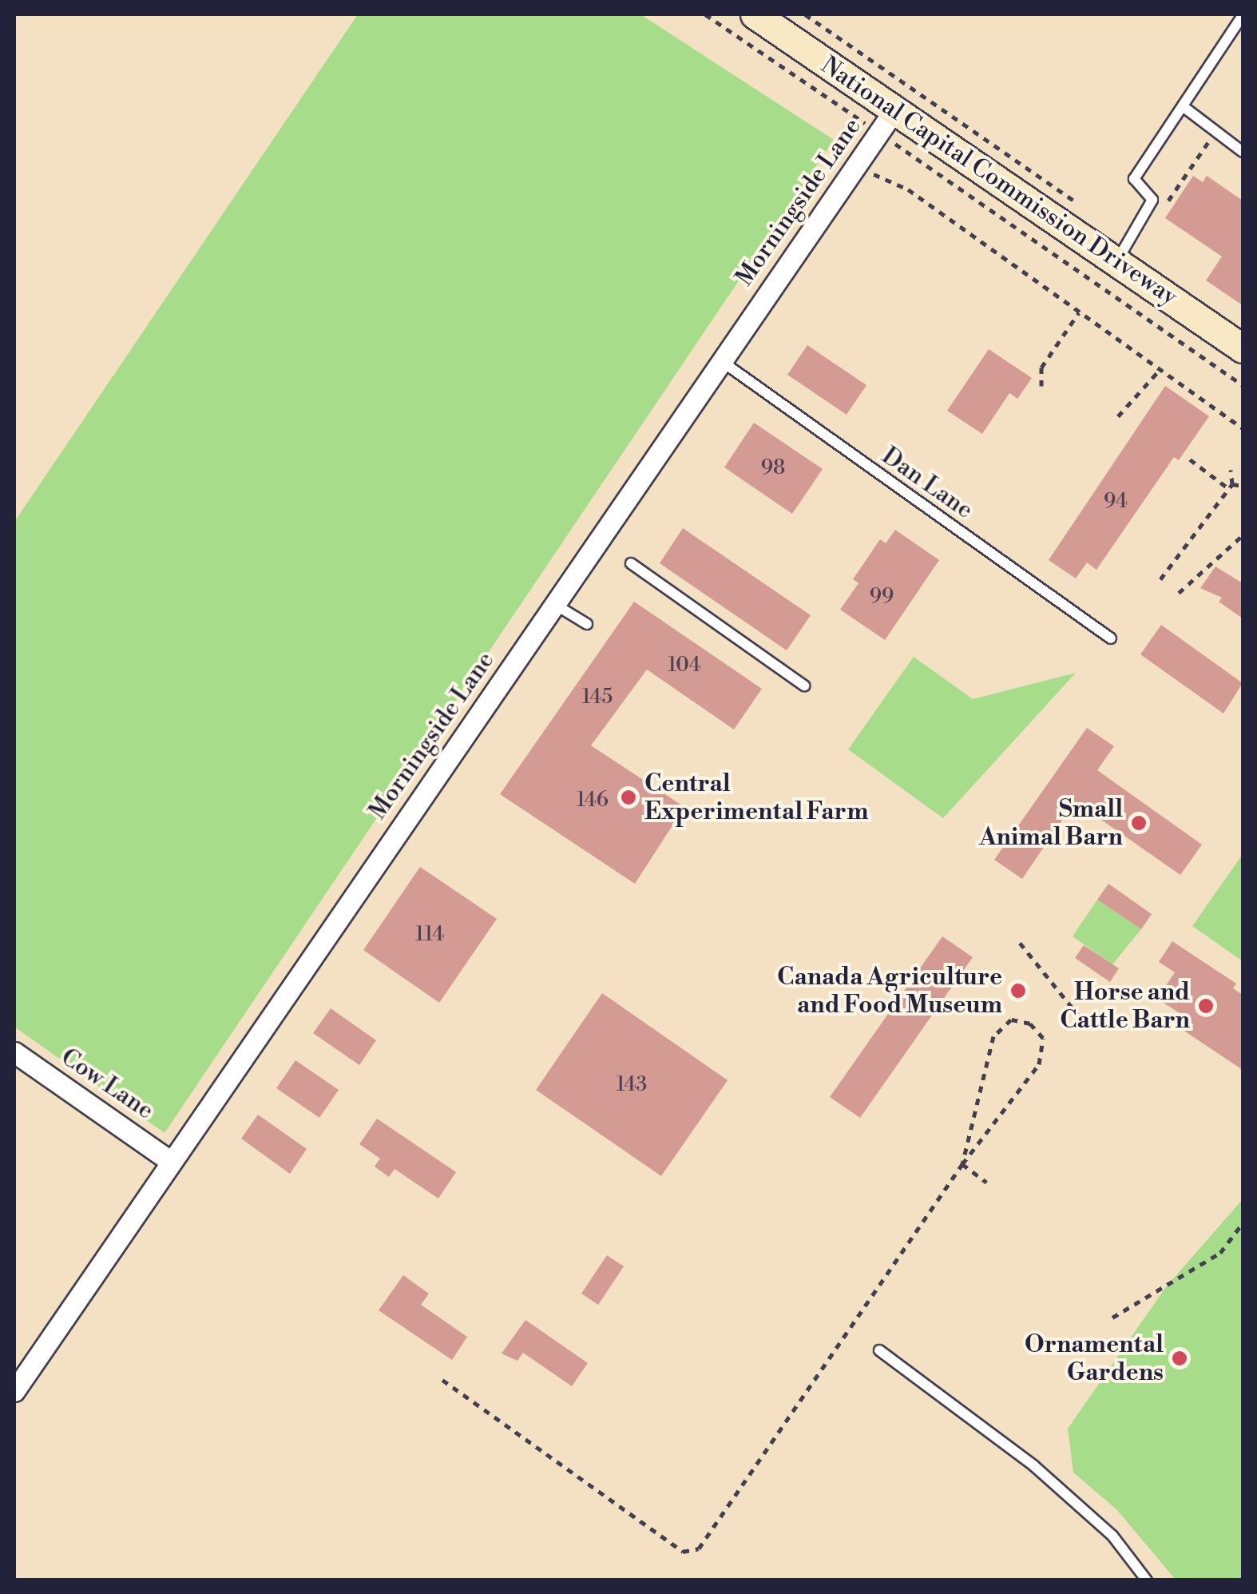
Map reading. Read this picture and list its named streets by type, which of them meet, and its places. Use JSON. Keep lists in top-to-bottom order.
{
  "streets": {
    "street": ["National Capital Commission Driveway", "Morningside Lane", "Cow Lane"],
    "lane": ["Dan Lane"]
  },
  "crossings": [
    ["National Capital Commission Driveway", "Morningside Lane"],
    ["Morningside Lane", "Dan Lane"],
    ["Morningside Lane", "Cow Lane"]
  ],
  "places": [
    "Central Experimental Farm",
    "Small Animal Barn",
    "Canada Agriculture and Food Museum",
    "Horse and Cattle Barn",
    "Ornamental Gardens"
  ],
  "house_numbers": [
    "98",
    "94",
    "99",
    "104",
    "145",
    "146",
    "114",
    "143"
  ]
}
